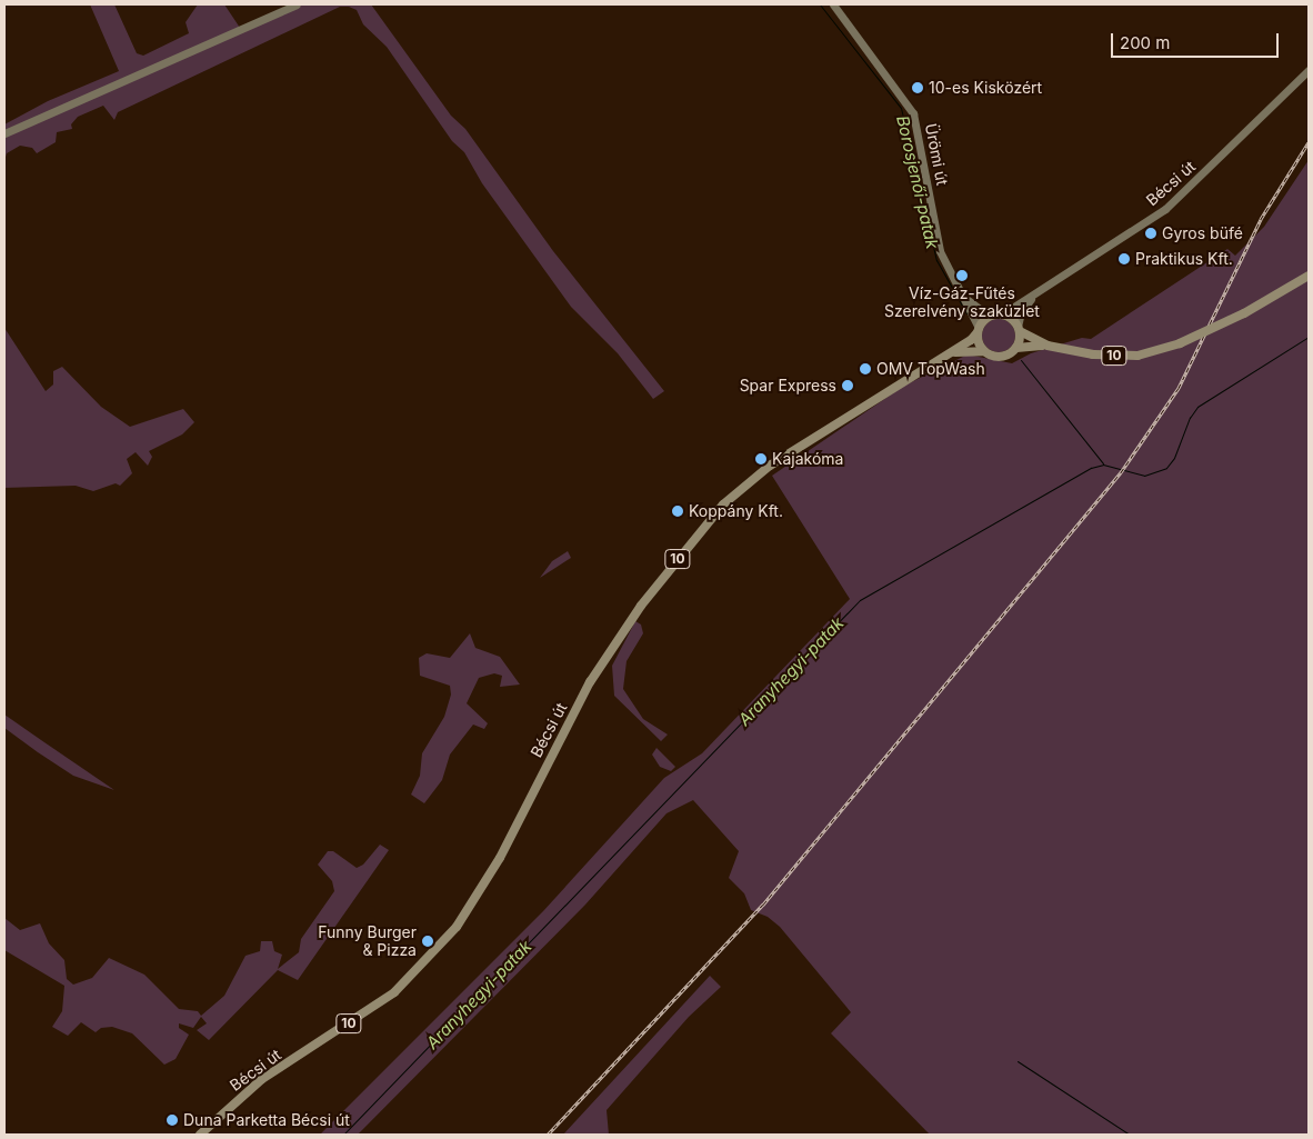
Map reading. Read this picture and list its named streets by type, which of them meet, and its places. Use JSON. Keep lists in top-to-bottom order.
{
  "streets": {
    "main road": ["Bécsi út", "10"],
    "street": ["Ürömi út"]
  },
  "crossings": [
    ["Ürömi út", "Bécsi út"],
    ["Ürömi út", "10"],
    ["Bécsi út", "10"]
  ],
  "water": ["Borosjenői-patak", "Aranyhegyi-patak"],
  "places": [
    "10-es Kisközért",
    "Gyros büfé",
    "Praktikus Kft.",
    "Víz-Gáz-Fűtés Szerelvény szaküzlet",
    "OMV TopWash",
    "Spar Express",
    "Kajakóma",
    "Koppány Kft.",
    "Funny Burger & Pizza",
    "Duna Parketta Bécsi út"
  ],
  "scale_bar": "200 m"
}
